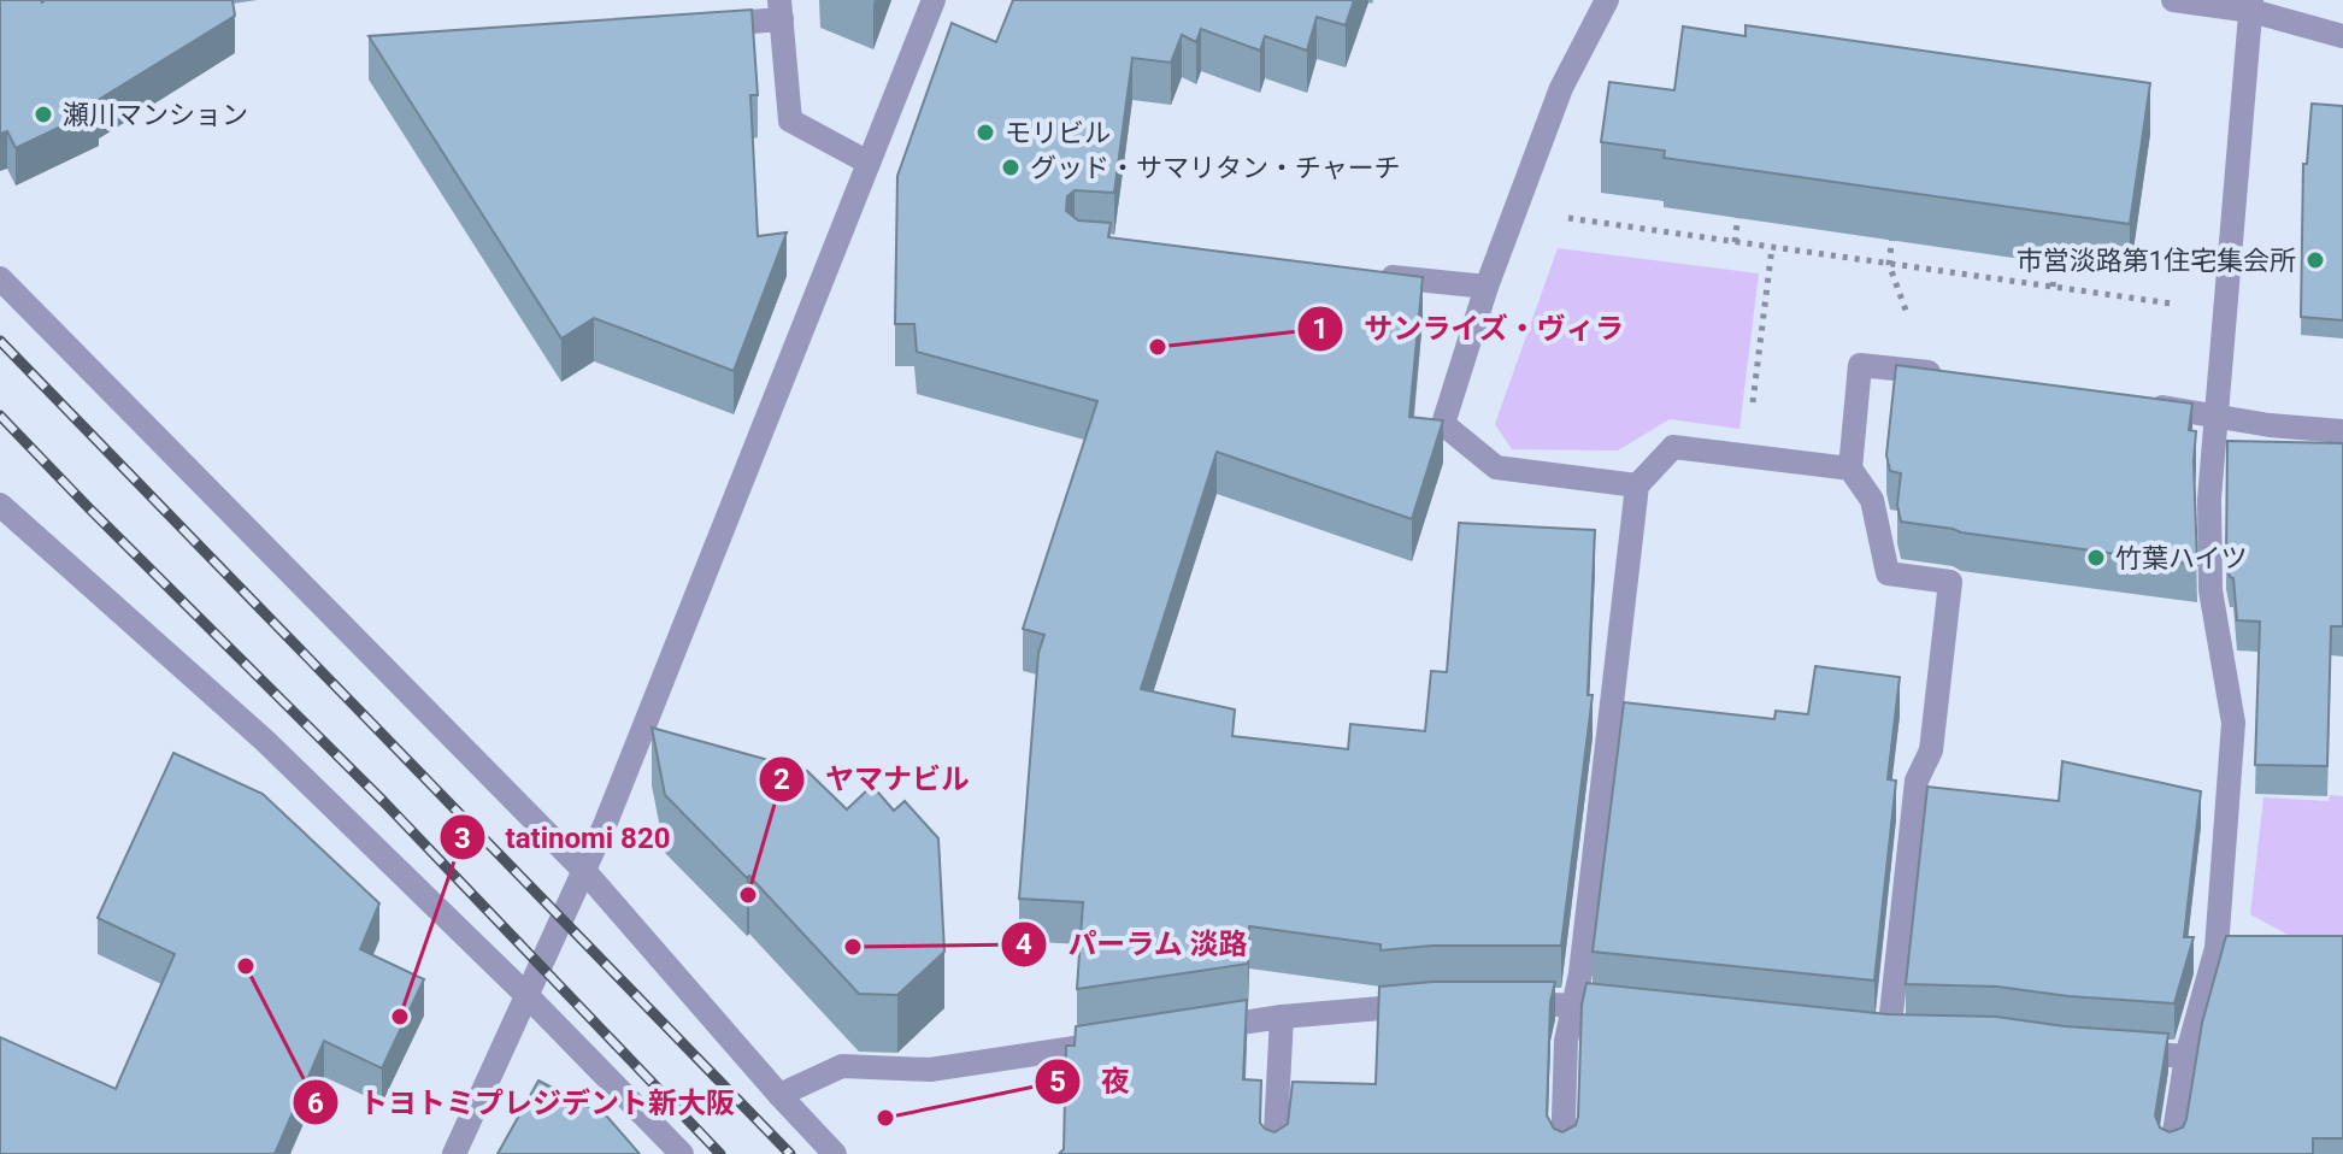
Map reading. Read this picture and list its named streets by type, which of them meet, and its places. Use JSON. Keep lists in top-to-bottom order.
{
  "places": [
    "瀬川マンション",
    "モリビル",
    "グッド・サマリタン・チャーチ",
    "市営淡路第1住宅集会所",
    "サンライズ・ヴィラ",
    "竹葉ハイツ",
    "ヤマナビル",
    "パーラム 淡路",
    "トヨトミプレジデント新大阪",
    "tatinomi 820",
    "夜"
  ]
}
